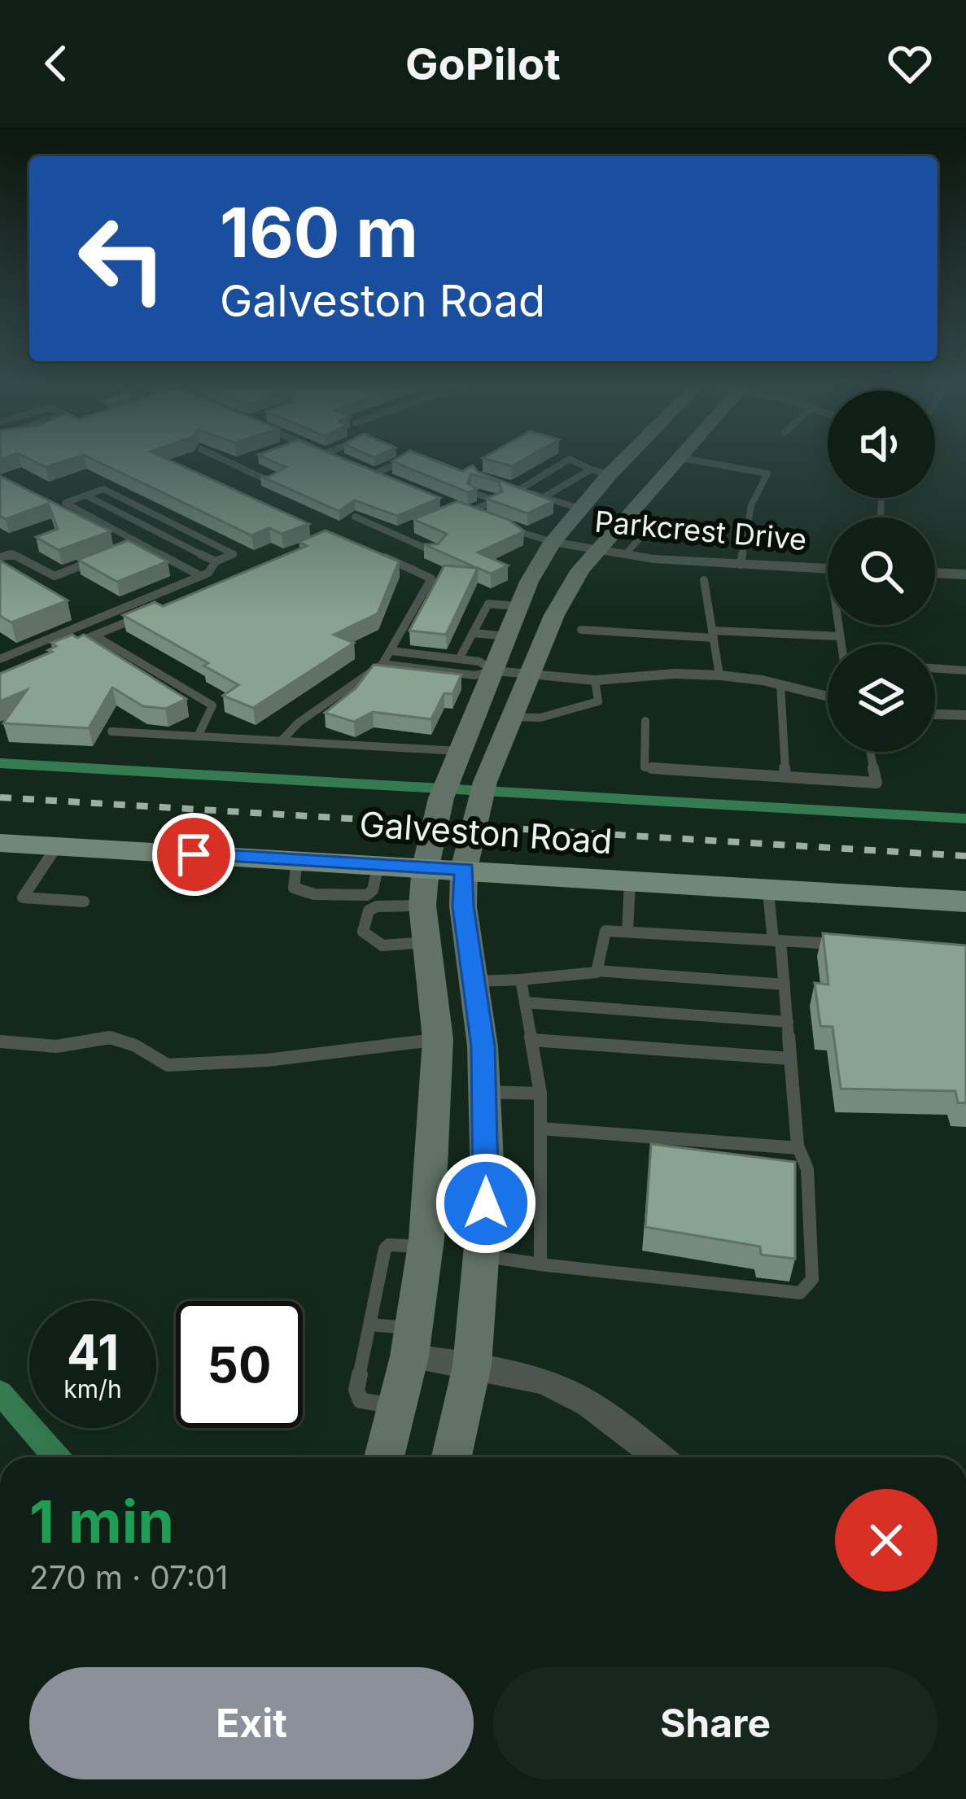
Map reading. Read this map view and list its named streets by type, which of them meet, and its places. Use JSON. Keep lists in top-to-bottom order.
{
  "streets": {
    "main road": ["Galveston Road"],
    "street": ["Parkcrest Drive"]
  },
  "page": {
    "header": "GoPilot",
    "turn": ["160 m", "Galveston Road"],
    "speed": "41 km/h",
    "limit": "50",
    "heading": ["1 min", "270 m · 07:01"],
    "buttons": ["Exit", "Share"]
  }
}
